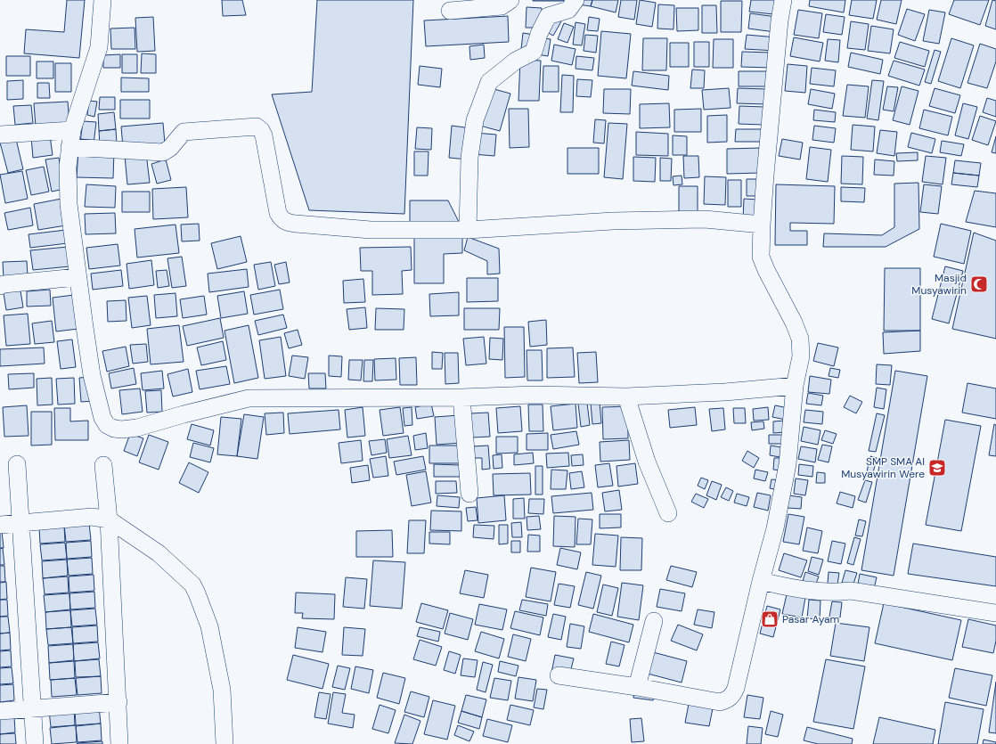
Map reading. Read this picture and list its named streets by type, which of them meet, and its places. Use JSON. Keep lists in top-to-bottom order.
{
  "places": {
    "mosque": ["Masjid Musyawirin"],
    "school or university": ["SMP SMA Al Musyawirin Were"],
    "shop": ["Pasar Ayam"]
  }
}
